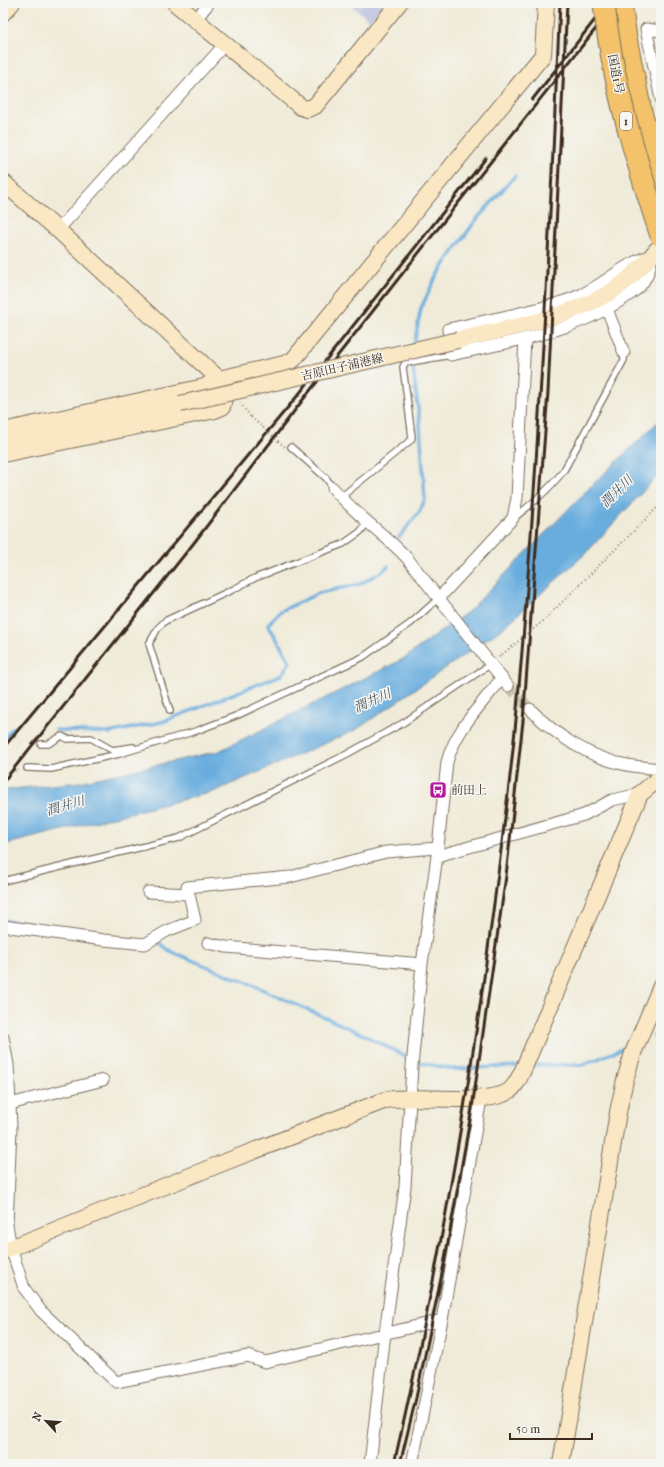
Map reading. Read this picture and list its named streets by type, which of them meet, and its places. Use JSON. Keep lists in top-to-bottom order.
{
  "streets": {
    "highway": ["国道1号", "1"],
    "street": ["吉原田子浦港線"]
  },
  "water": ["潤井川"],
  "places": {
    "bus stop": ["前田上"]
  },
  "scale_bar": "50 m",
  "north": "top left"
}
